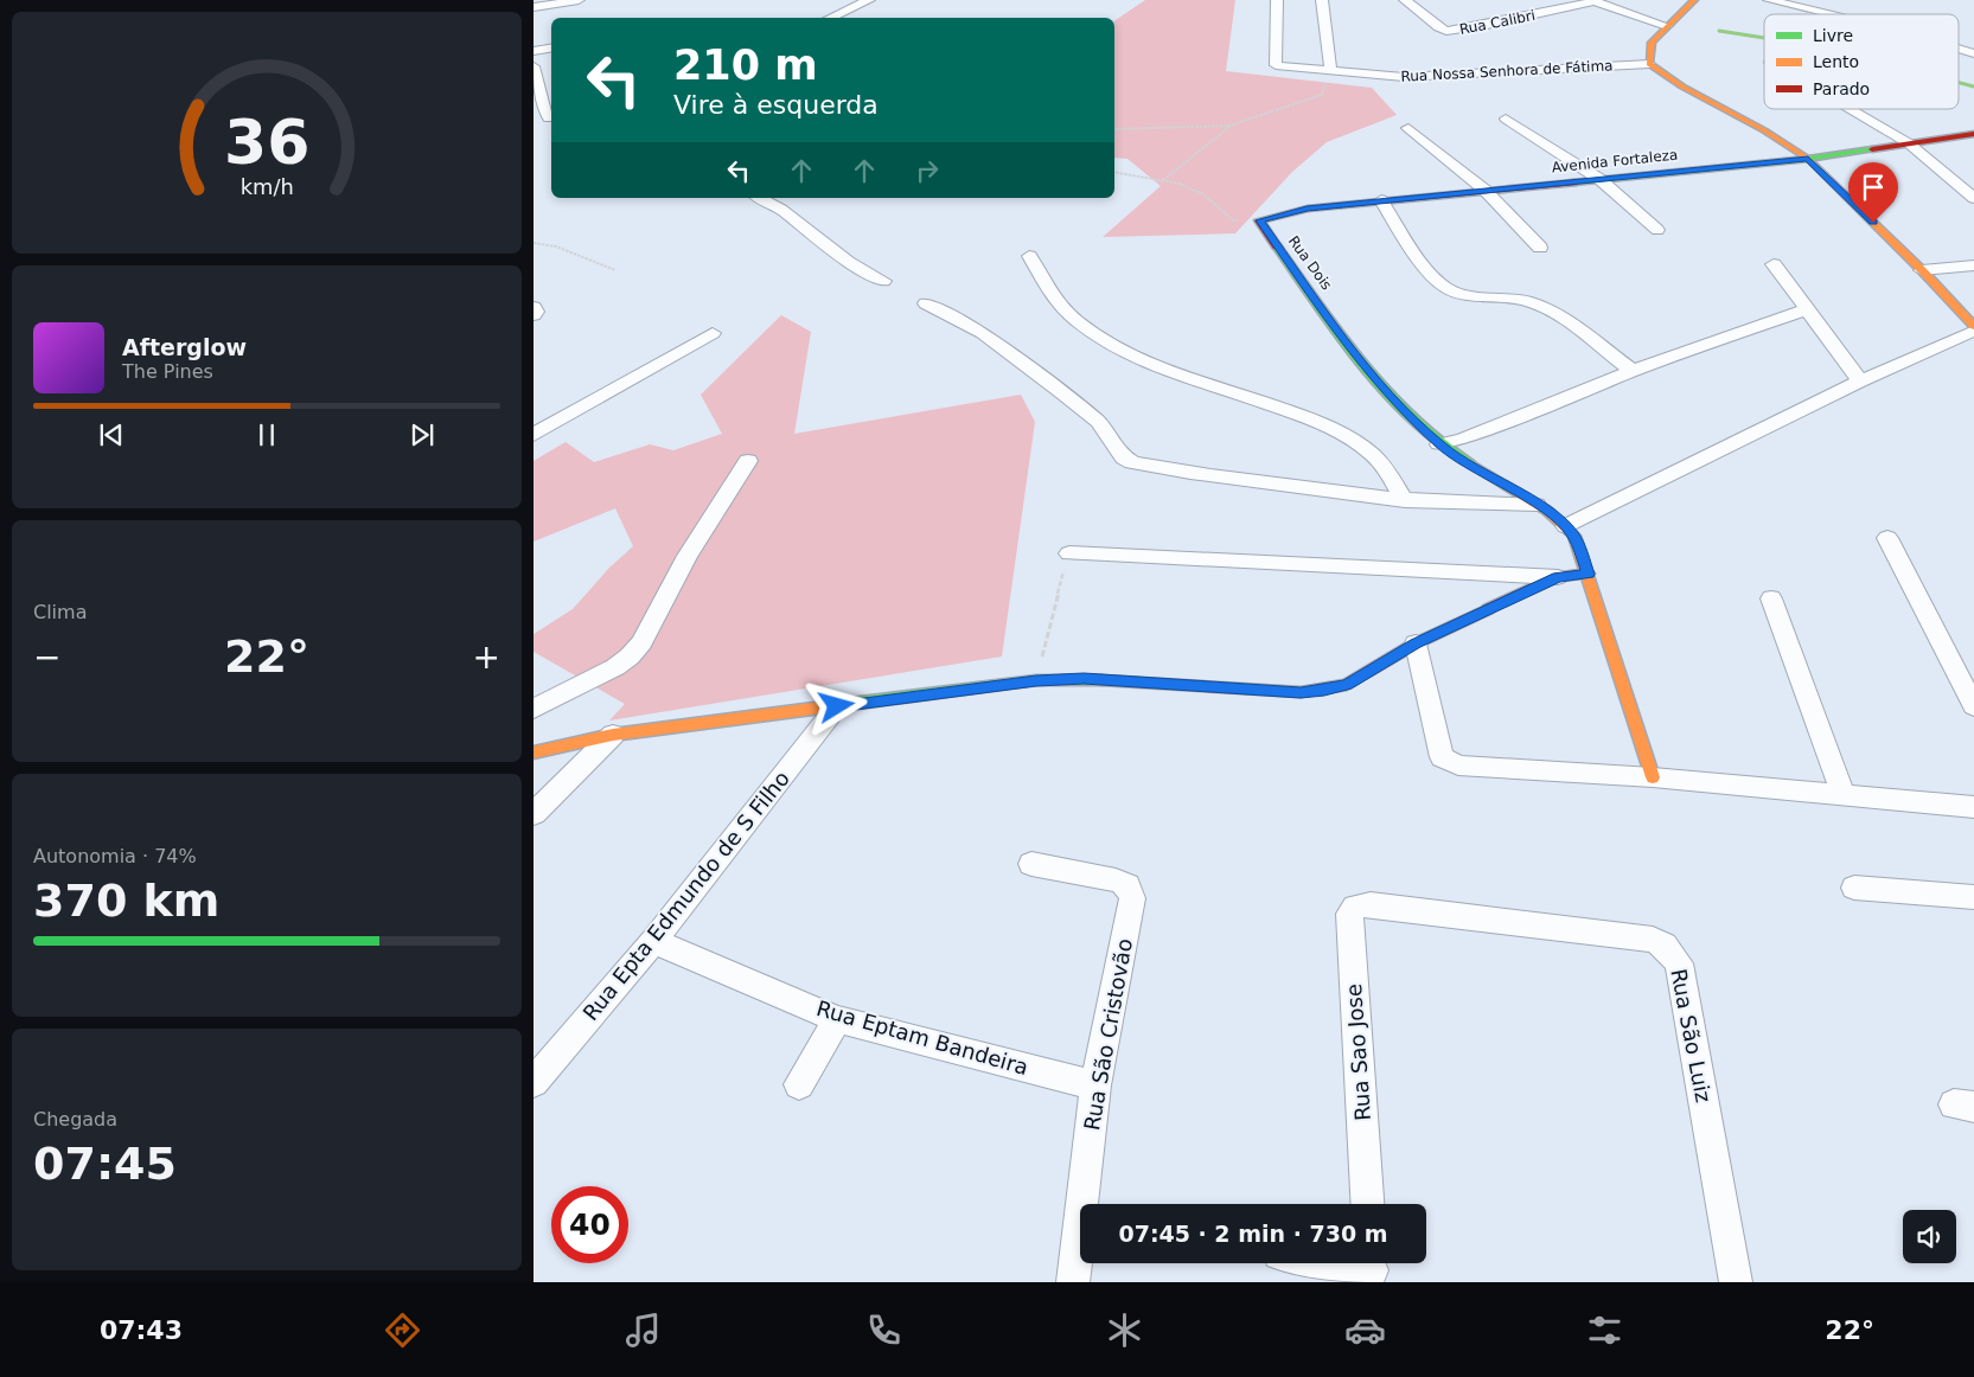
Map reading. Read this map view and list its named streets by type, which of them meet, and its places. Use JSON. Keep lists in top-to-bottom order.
{
  "streets": {
    "street": [
      "Rua Calibri",
      "Rua Nossa Senhora de Fátima",
      "Avenida Fortaleza",
      "Rua Dois",
      "Rua Epta Edmundo de S Filho",
      "Rua São Cristovão",
      "Rua São Luiz",
      "Rua Eptam Bandeira",
      "Rua Sao Jose"
    ]
  },
  "crossings": [
    ["Avenida Fortaleza", "Rua Dois"],
    ["Rua Epta Edmundo de S Filho", "Rua Eptam Bandeira"],
    ["Rua São Cristovão", "Rua Eptam Bandeira"],
    ["Rua São Luiz", "Rua Sao Jose"]
  ],
  "legend": ["Livre", "Lento", "Parado"],
  "page": {
    "turn": ["210 m", "Vire à esquerda"],
    "song": ["Afterglow", "The Pines"],
    "tile": [
      "Clima",
      ["Autonomia · 74%", "370 km"],
      ["Chegada", "07:45"]
    ],
    "heat": ["−", "22°", "+"],
    "limit": "40",
    "trip": "07:45 · 2 min · 730 m",
    "tabs": ["07:43", "22°"],
    "gauge": ["36", "km/h"]
  }
}
